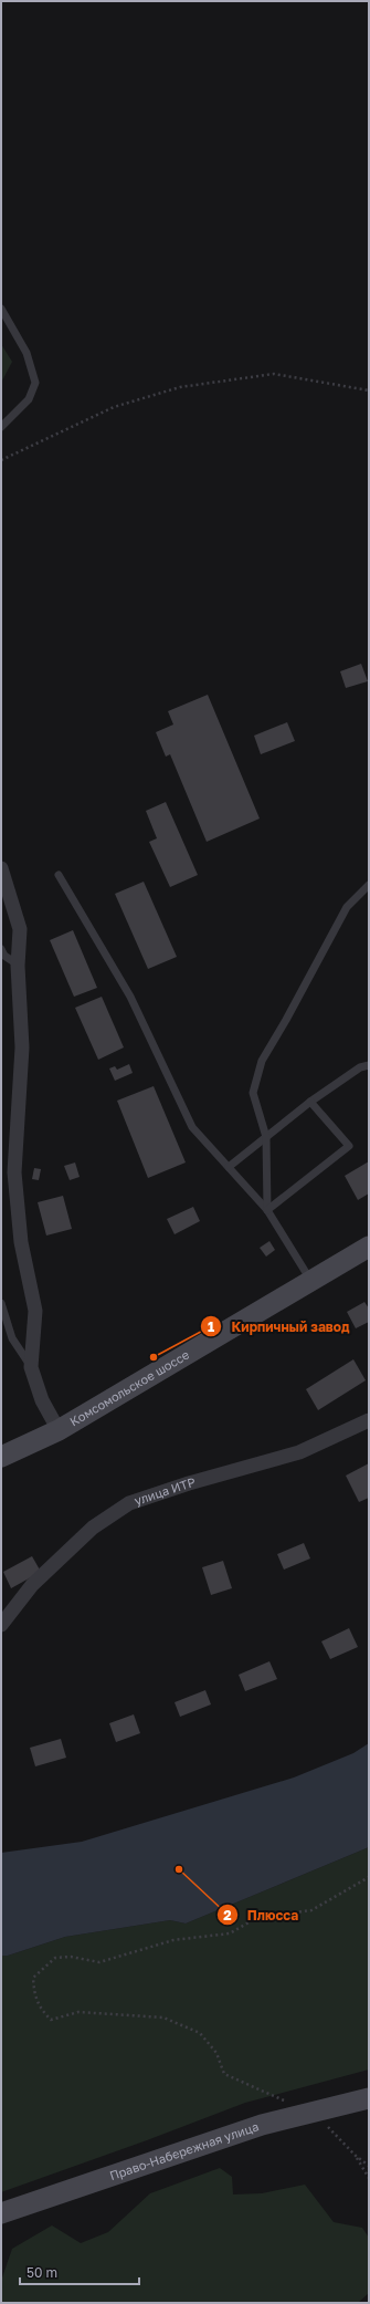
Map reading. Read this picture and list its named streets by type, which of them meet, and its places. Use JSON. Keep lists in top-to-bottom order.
{
  "streets": {
    "main road": ["Комсомольское шоссе", "Право-Набережная улица"],
    "street": ["улица ИТР"]
  },
  "places": ["Кирпичный завод", "Плюсса"],
  "scale_bar": "50 m"
}
